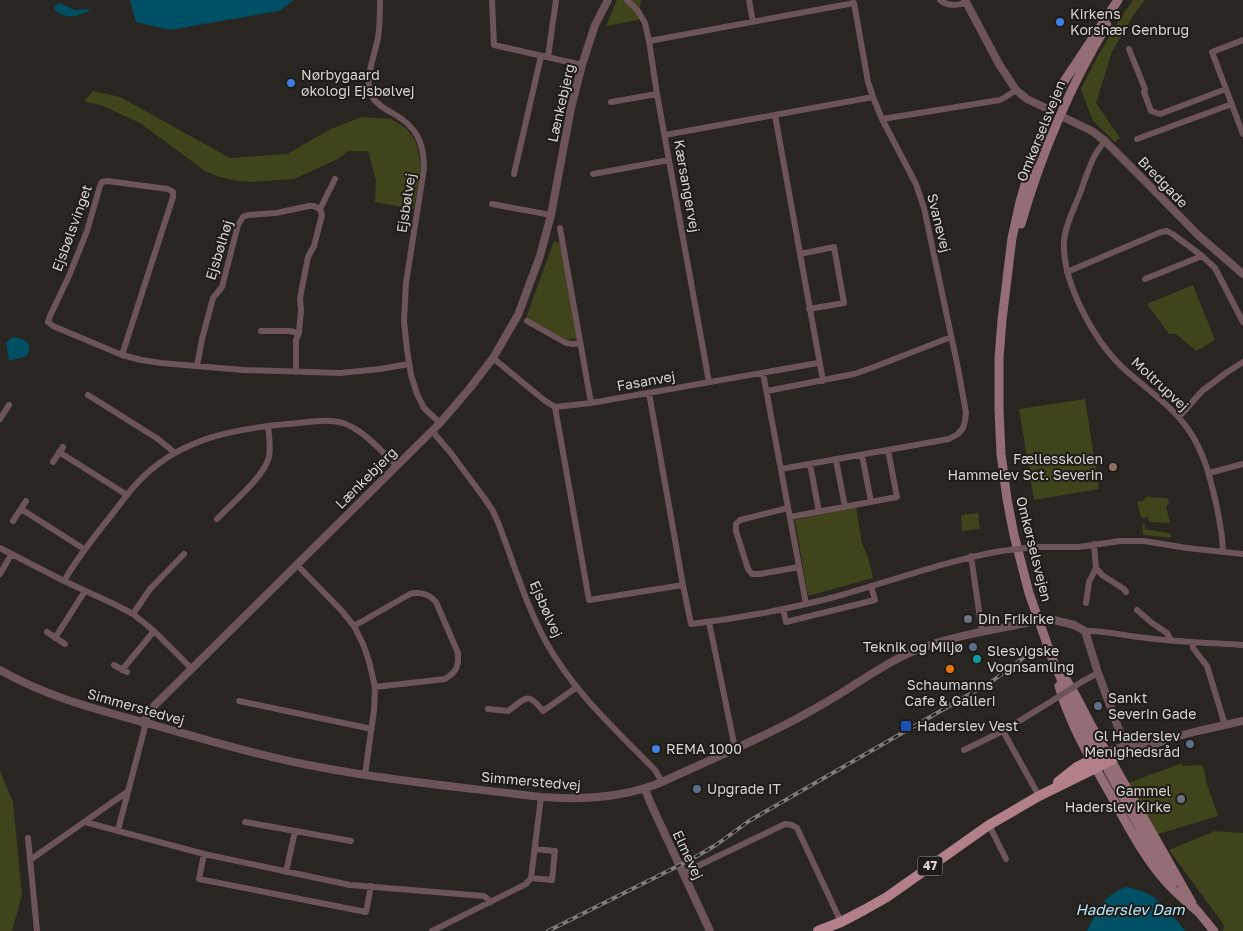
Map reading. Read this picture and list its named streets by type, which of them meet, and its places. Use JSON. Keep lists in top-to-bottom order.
{
  "streets": {
    "main road": ["Omkørselsvejen", "47"],
    "street": [
      "Lænkebjerg",
      "Bredgade",
      "Kærsangervej",
      "Ejsbølvej",
      "Svanevej",
      "Ejsbølsvinget",
      "Ejsbølhøj",
      "Fasanvej",
      "Moltrupvej",
      "Simmerstedvej",
      "Elmevej"
    ]
  },
  "crossings": [
    ["Lænkebjerg", "Ejsbølvej"],
    ["Lænkebjerg", "Simmerstedvej"],
    ["Omkørselsvejen", "Bredgade"],
    ["Bredgade", "Moltrupvej"],
    ["Kærsangervej", "Fasanvej"],
    ["Ejsbølvej", "Ejsbølsvinget"],
    ["Ejsbølvej", "Simmerstedvej"],
    ["Ejsbølsvinget", "Ejsbølhøj"],
    ["Simmerstedvej", "Elmevej"]
  ],
  "water": ["Haderslev Dam"],
  "places": {
    "other": [
      "Kirkens Korshær Genbrug",
      "Nørbygaard økologi Ejsbølvej",
      "Fællesskolen Hammelev Sct. Severin",
      "Din Frikirke",
      "Teknik og Miljø",
      "Slesvigske Vognsamling",
      "Schaumanns Cafe & Galleri",
      "Sankt Severin Gade",
      "Gl Haderslev Menighedsråd",
      "REMA 1000",
      "Upgrade IT",
      "Gammel Haderslev Kirke"
    ],
    "transit": ["Haderslev Vest"]
  }
}
